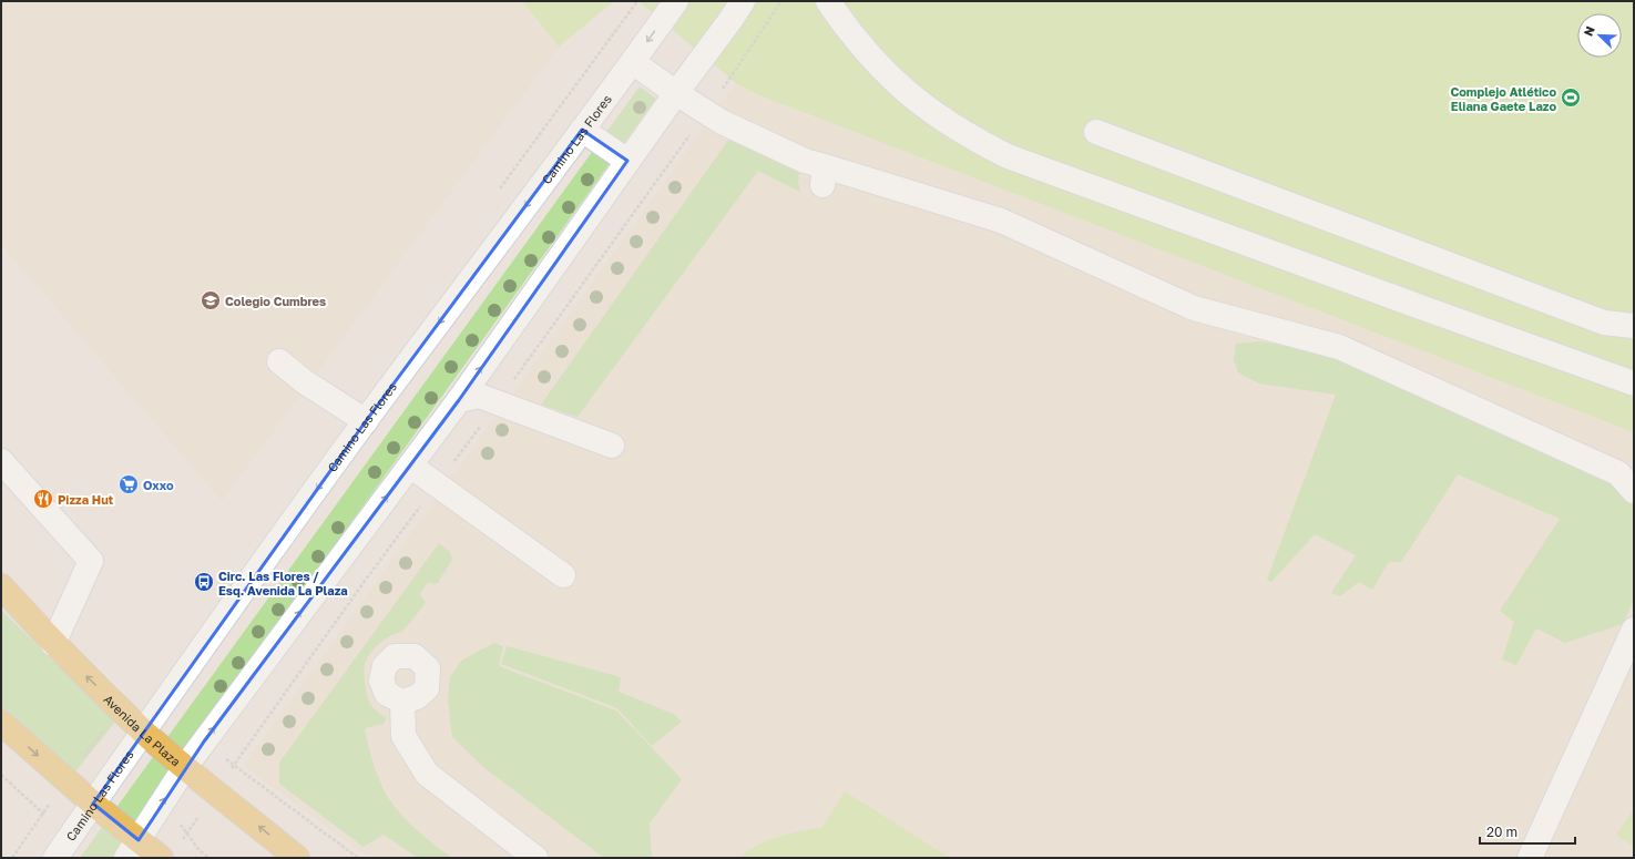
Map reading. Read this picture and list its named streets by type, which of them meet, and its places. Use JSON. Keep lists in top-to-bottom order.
{
  "streets": {
    "main road": ["Avenida La Plaza"],
    "street": ["Camino Las Flores"]
  },
  "crossings": [
    ["Camino Las Flores", "Avenida La Plaza"]
  ],
  "places": {
    "sports": ["Complejo Atlético Eliana Gaete Lazo"],
    "school or university": ["Colegio Cumbres"],
    "supermarket": ["Oxxo"],
    "restaurant": ["Pizza Hut"],
    "bus stop": ["Circ. Las Flores / Esq. Avenida La Plaza"]
  },
  "scale_bar": "20 m",
  "north": "top left"
}
